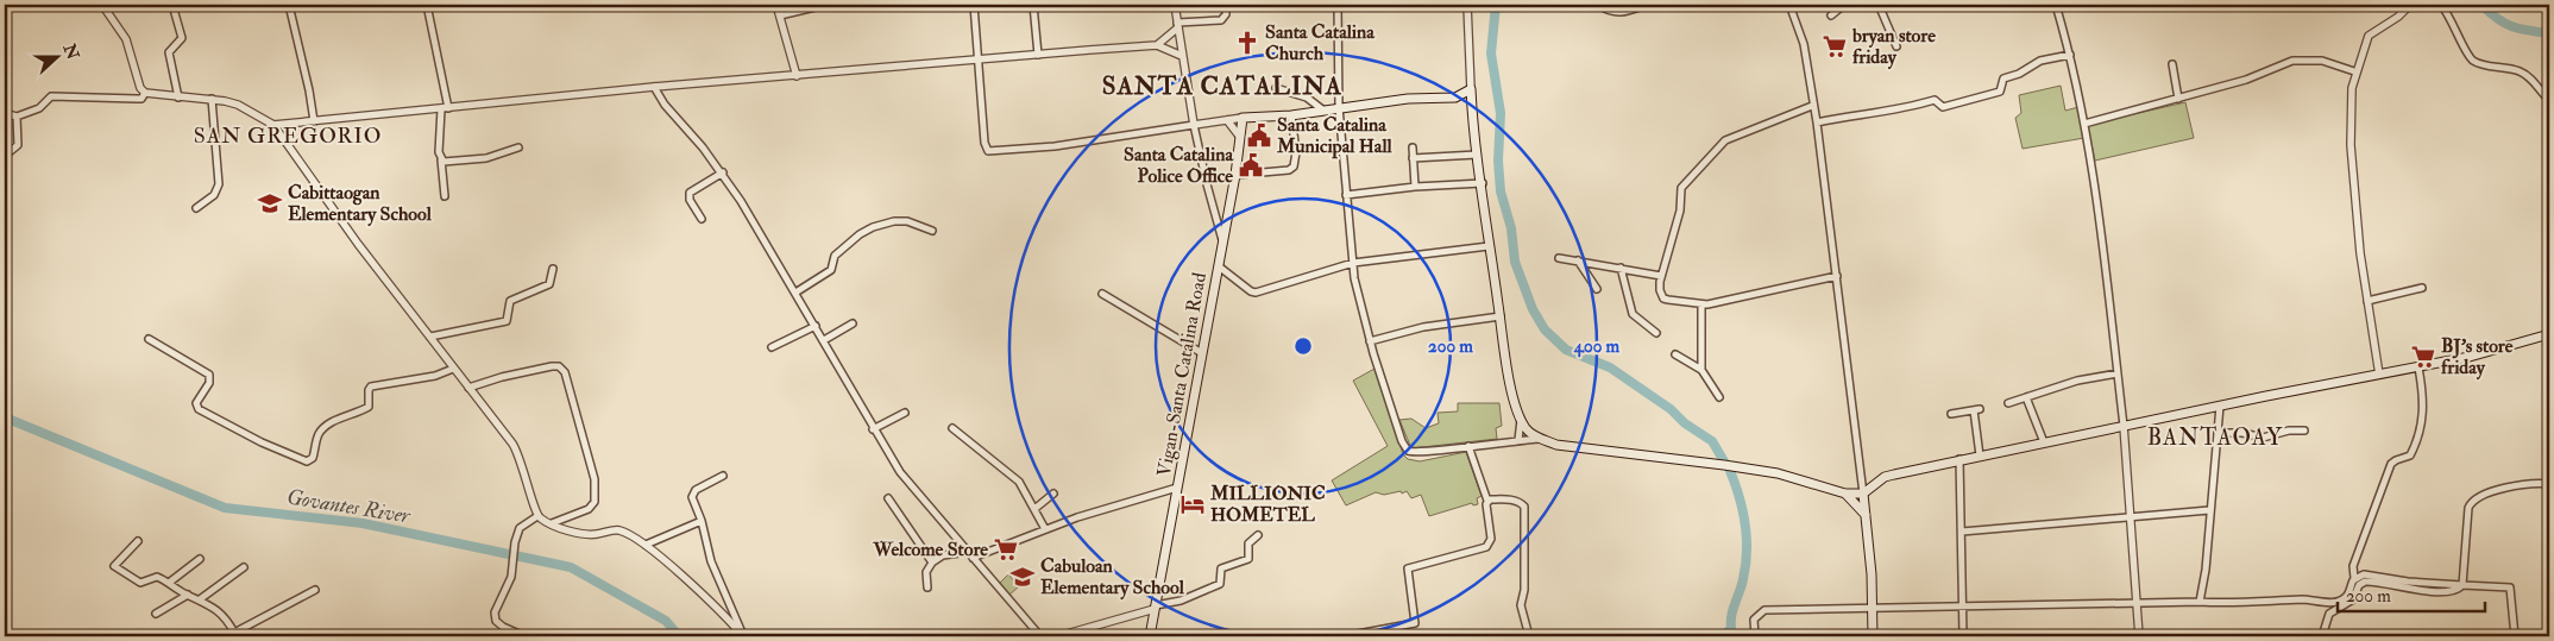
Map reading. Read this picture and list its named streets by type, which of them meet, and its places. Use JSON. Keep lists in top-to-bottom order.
{
  "streets": {
    "main road": ["Vigan-Santa Catalina Road"]
  },
  "districts": ["SANTA CATALINA", "SAN GREGORIO", "BANTAOAY"],
  "water": ["Govantes River"],
  "places": {
    "church": ["Santa Catalina Church"],
    "supermarket": ["bryan store friday", "BJ's store friday", "Welcome Store"],
    "public building": ["Santa Catalina Municipal Hall", "Santa Catalina Police Office"],
    "school or university": ["Cabittaogan Elementary School", "Cabuloan Elementary School"],
    "hotel": ["MILLIONIC HOMETEL"]
  },
  "scale_bar": "200 m",
  "north": "right",
  "rings": ["200 m", "400 m"]
}
